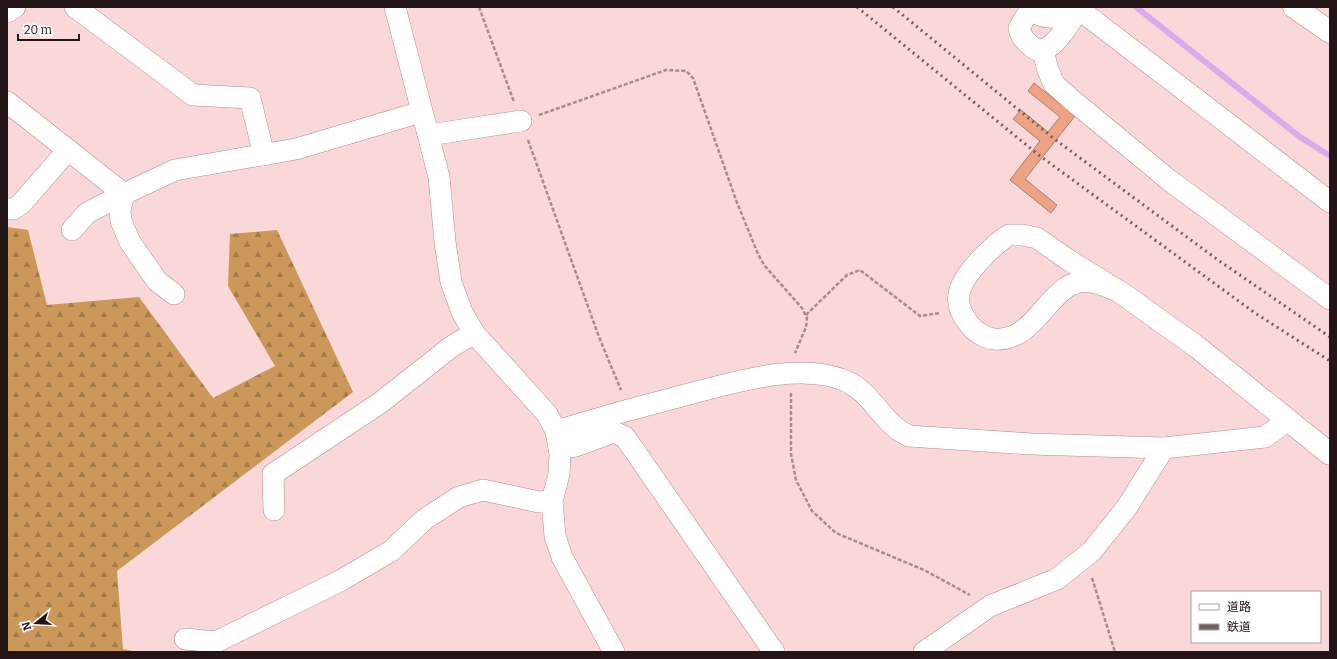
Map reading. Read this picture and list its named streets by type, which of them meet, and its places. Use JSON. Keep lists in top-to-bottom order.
{
  "legend": ["道路", "鉄道"],
  "scale_bar": "20 m",
  "north": "left"
}
